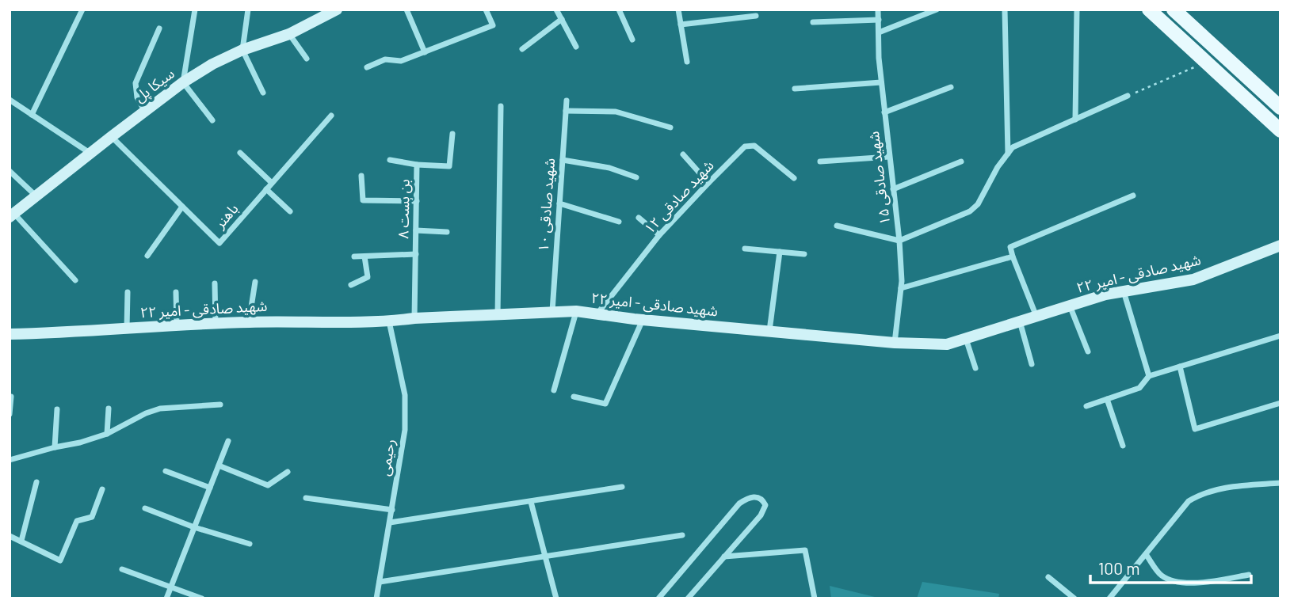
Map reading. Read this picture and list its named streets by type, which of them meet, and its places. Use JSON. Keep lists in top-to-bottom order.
{
  "streets": {
    "street": [
      "سیکا پل",
      "شهید صادقی ۱۵",
      "شهید صادقی ۱۲",
      "شهید صادقی ۱۰",
      "بن بست ۸",
      "باهنر",
      "شهید صادقی - امیر ۲۲",
      "رحیمی"
    ]
  },
  "crossings": [
    ["سیکا پل", "باهنر"],
    ["شهید صادقی ۱۵", "شهید صادقی - امیر ۲۲"],
    ["شهید صادقی ۱۲", "شهید صادقی - امیر ۲۲"],
    ["شهید صادقی ۱۰", "شهید صادقی - امیر ۲۲"],
    ["بن بست ۸", "شهید صادقی - امیر ۲۲"],
    ["شهید صادقی - امیر ۲۲", "رحیمی"]
  ],
  "scale_bar": "100 m"
}
